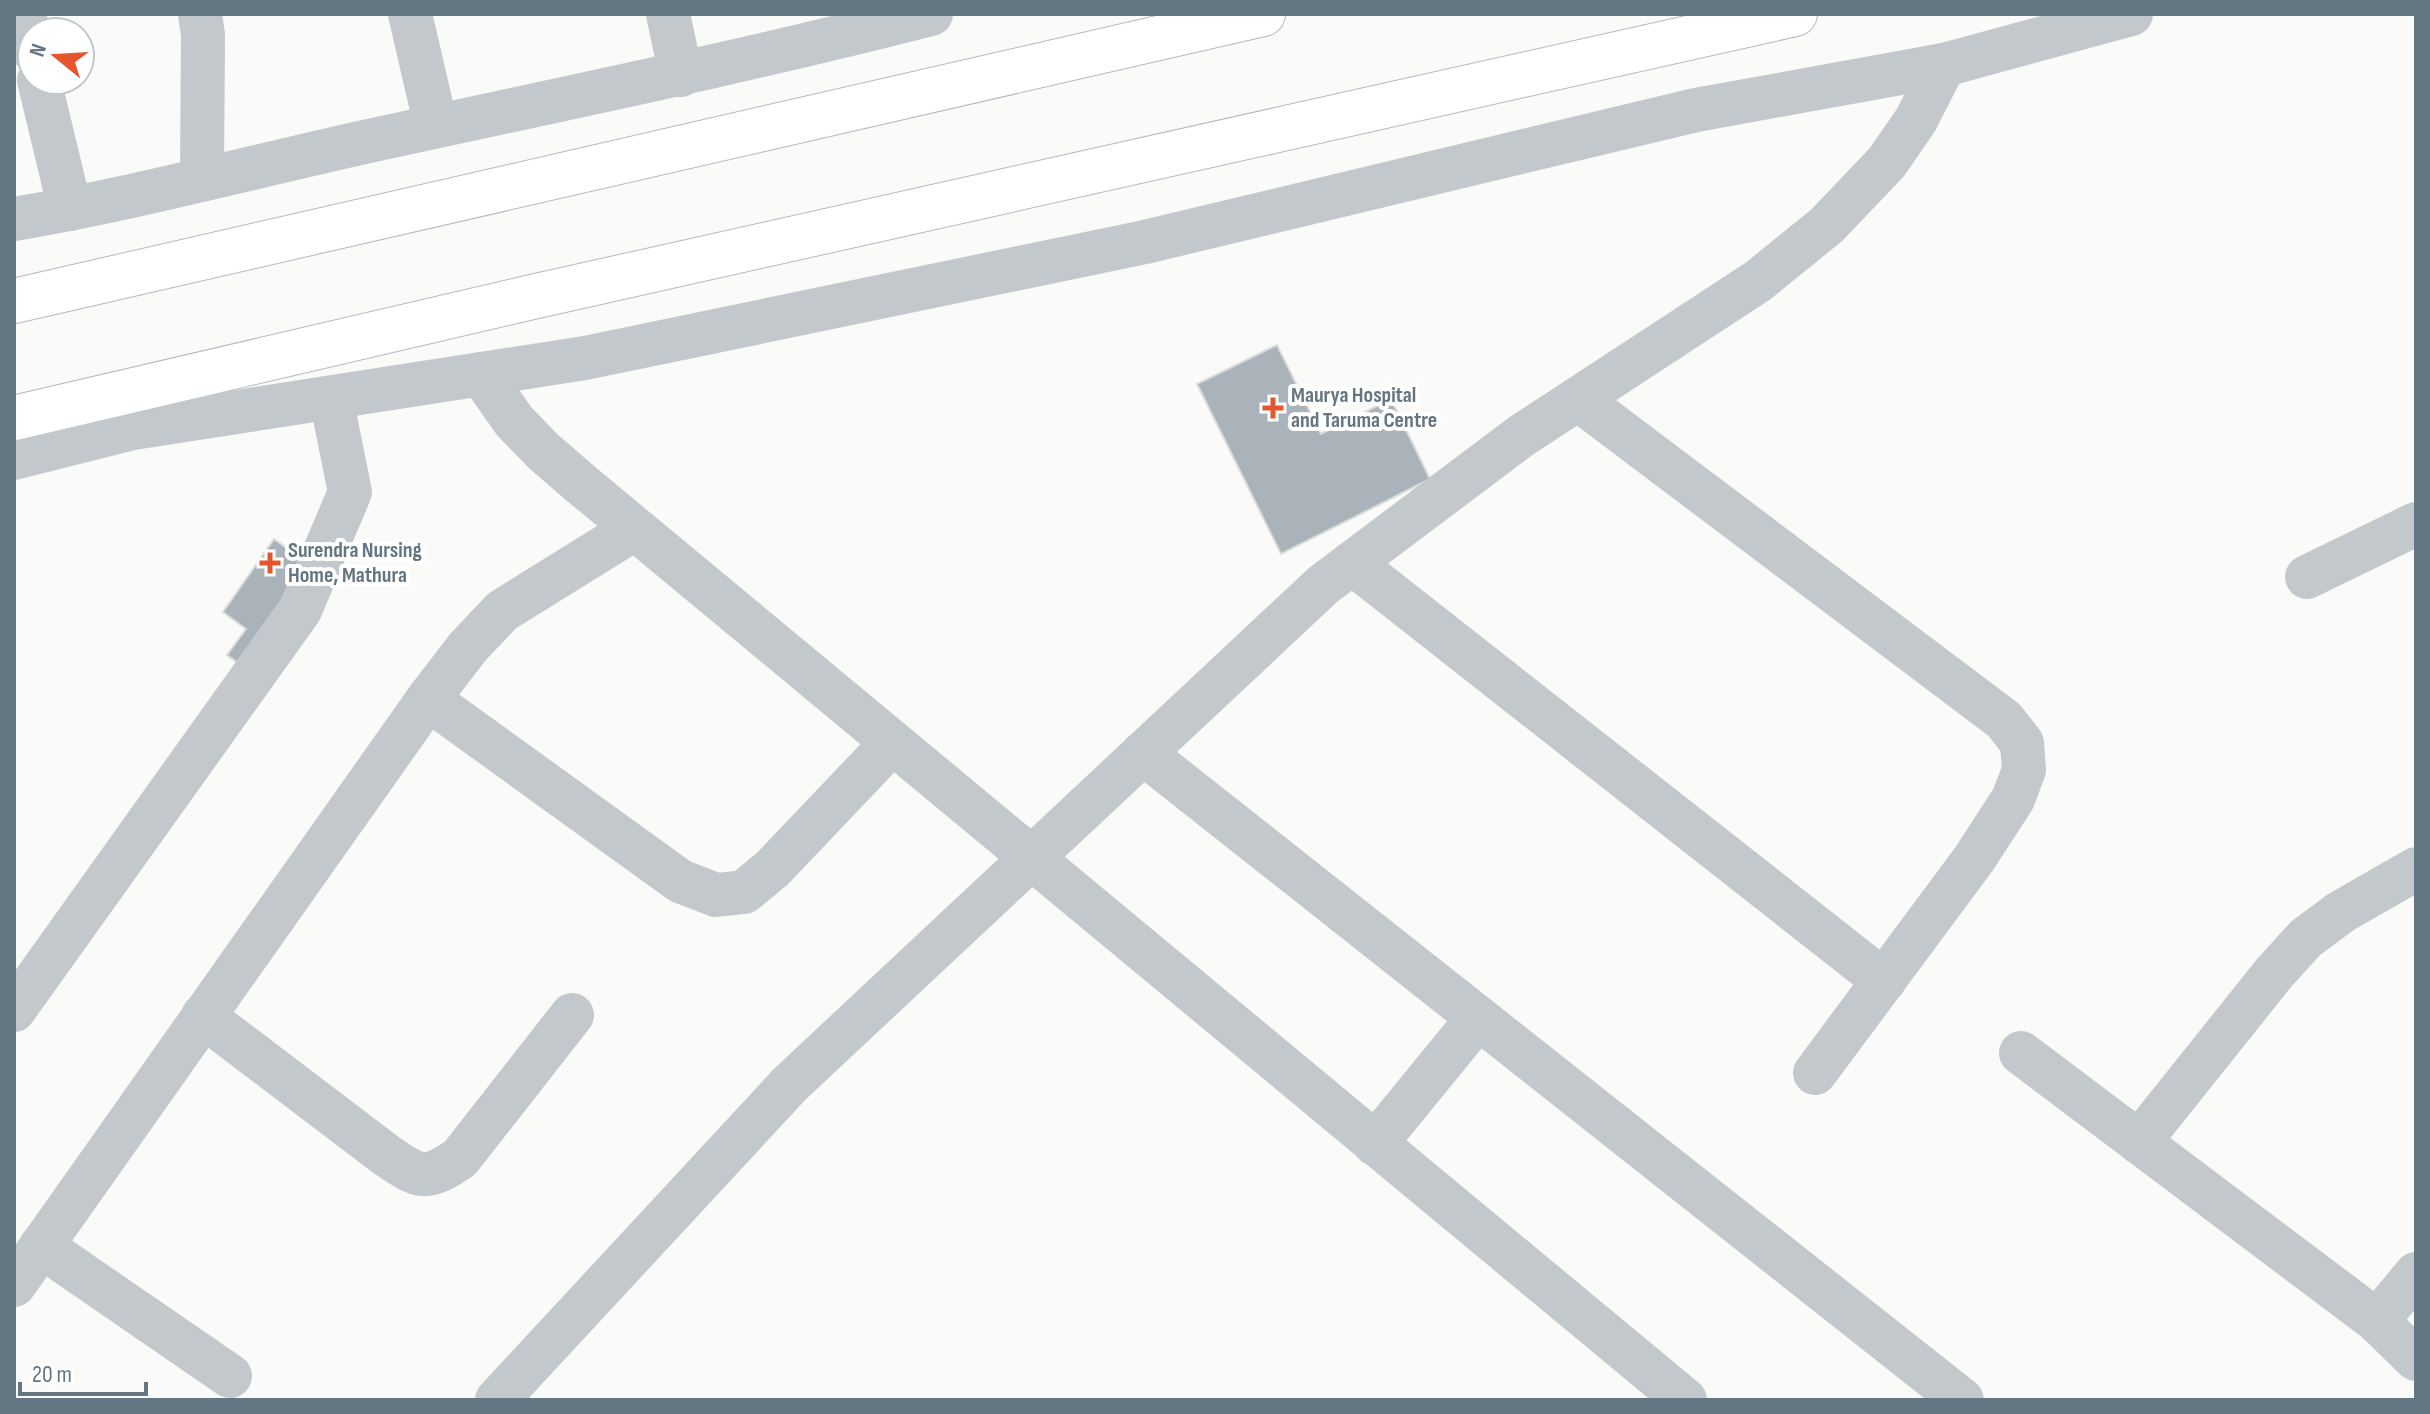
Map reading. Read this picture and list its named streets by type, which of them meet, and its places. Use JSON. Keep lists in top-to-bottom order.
{
  "places": {
    "health": ["Maurya Hospital and Taruma Centre", "Surendra Nursing Home, Mathura"]
  },
  "scale_bar": "20 m",
  "north": "left"
}
